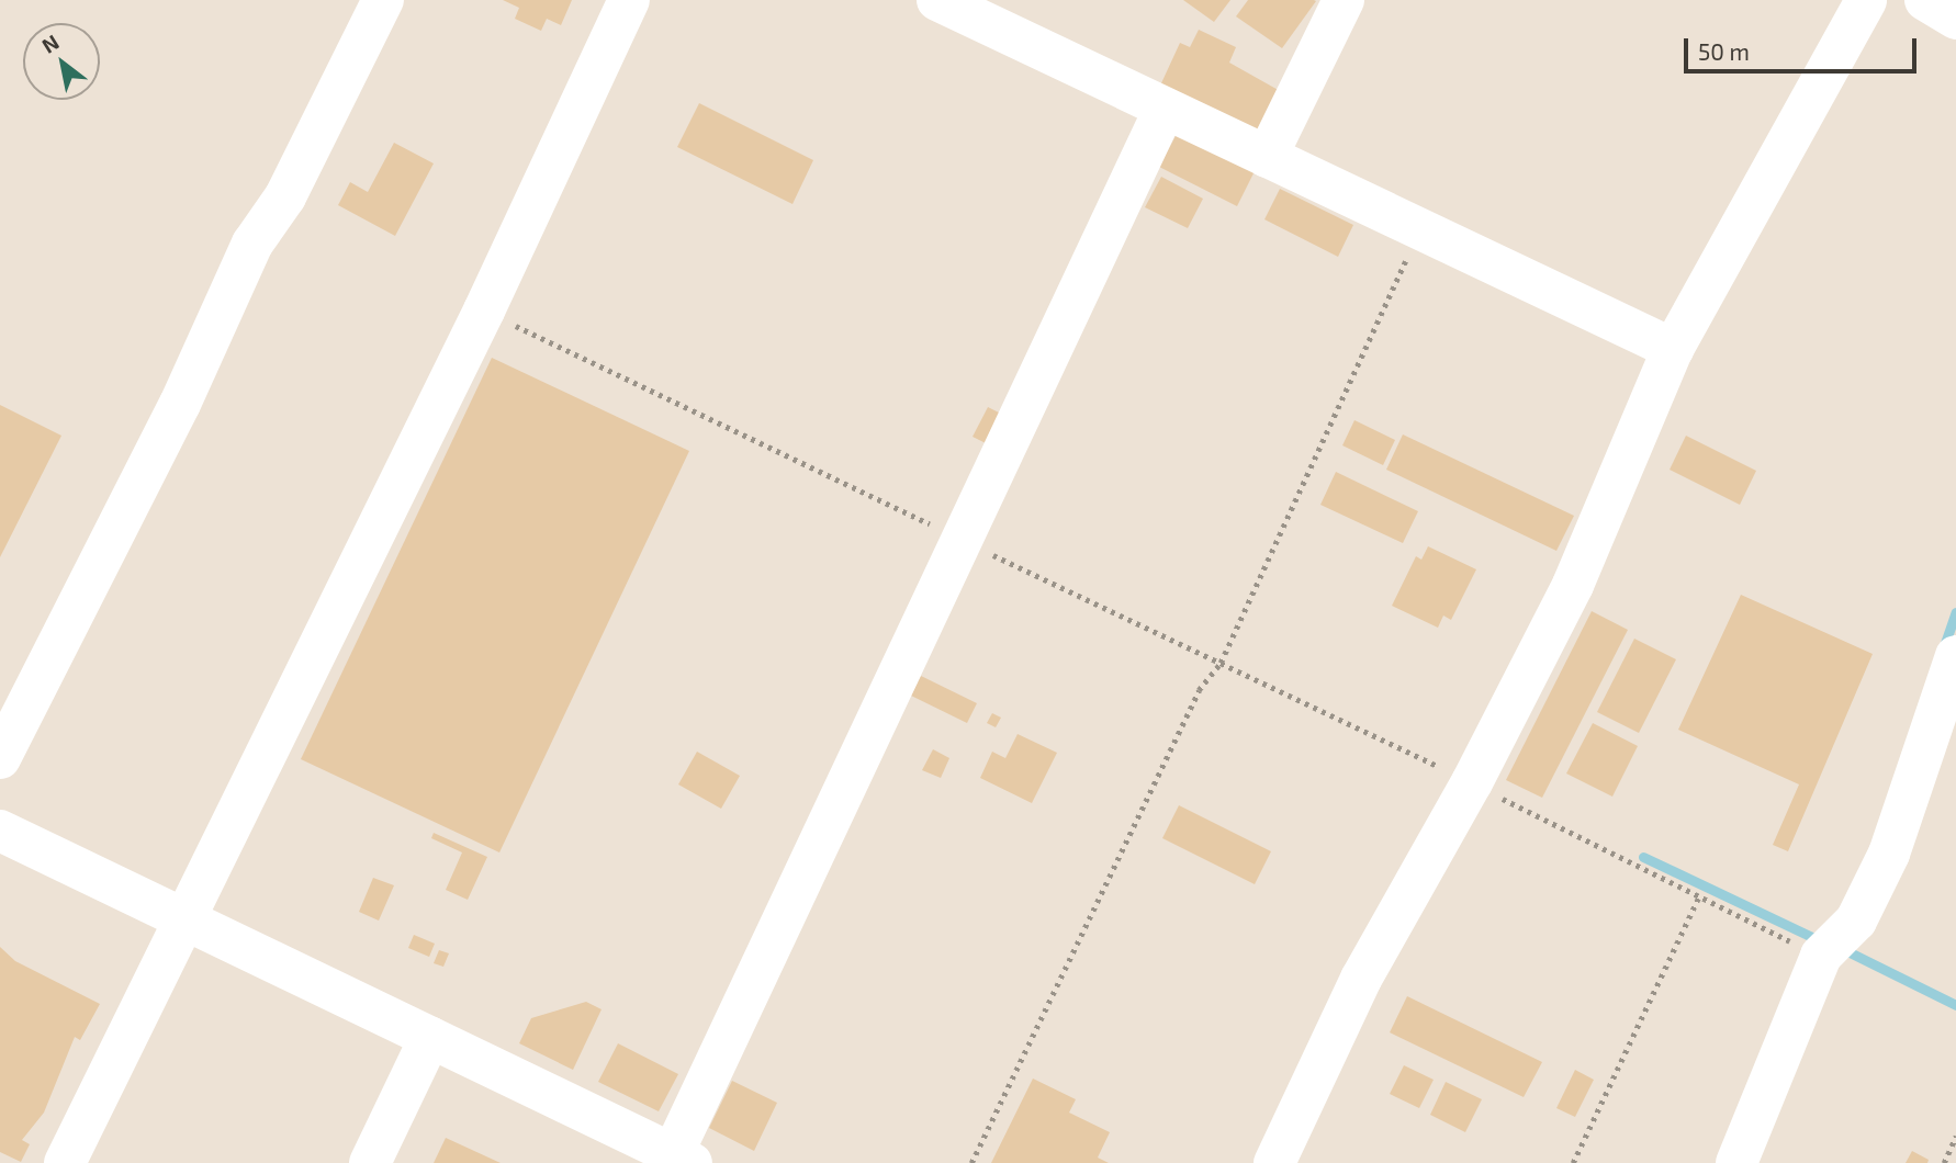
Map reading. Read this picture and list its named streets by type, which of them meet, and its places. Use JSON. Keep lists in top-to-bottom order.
{
  "scale_bar": "50 m",
  "north": "top left"
}
